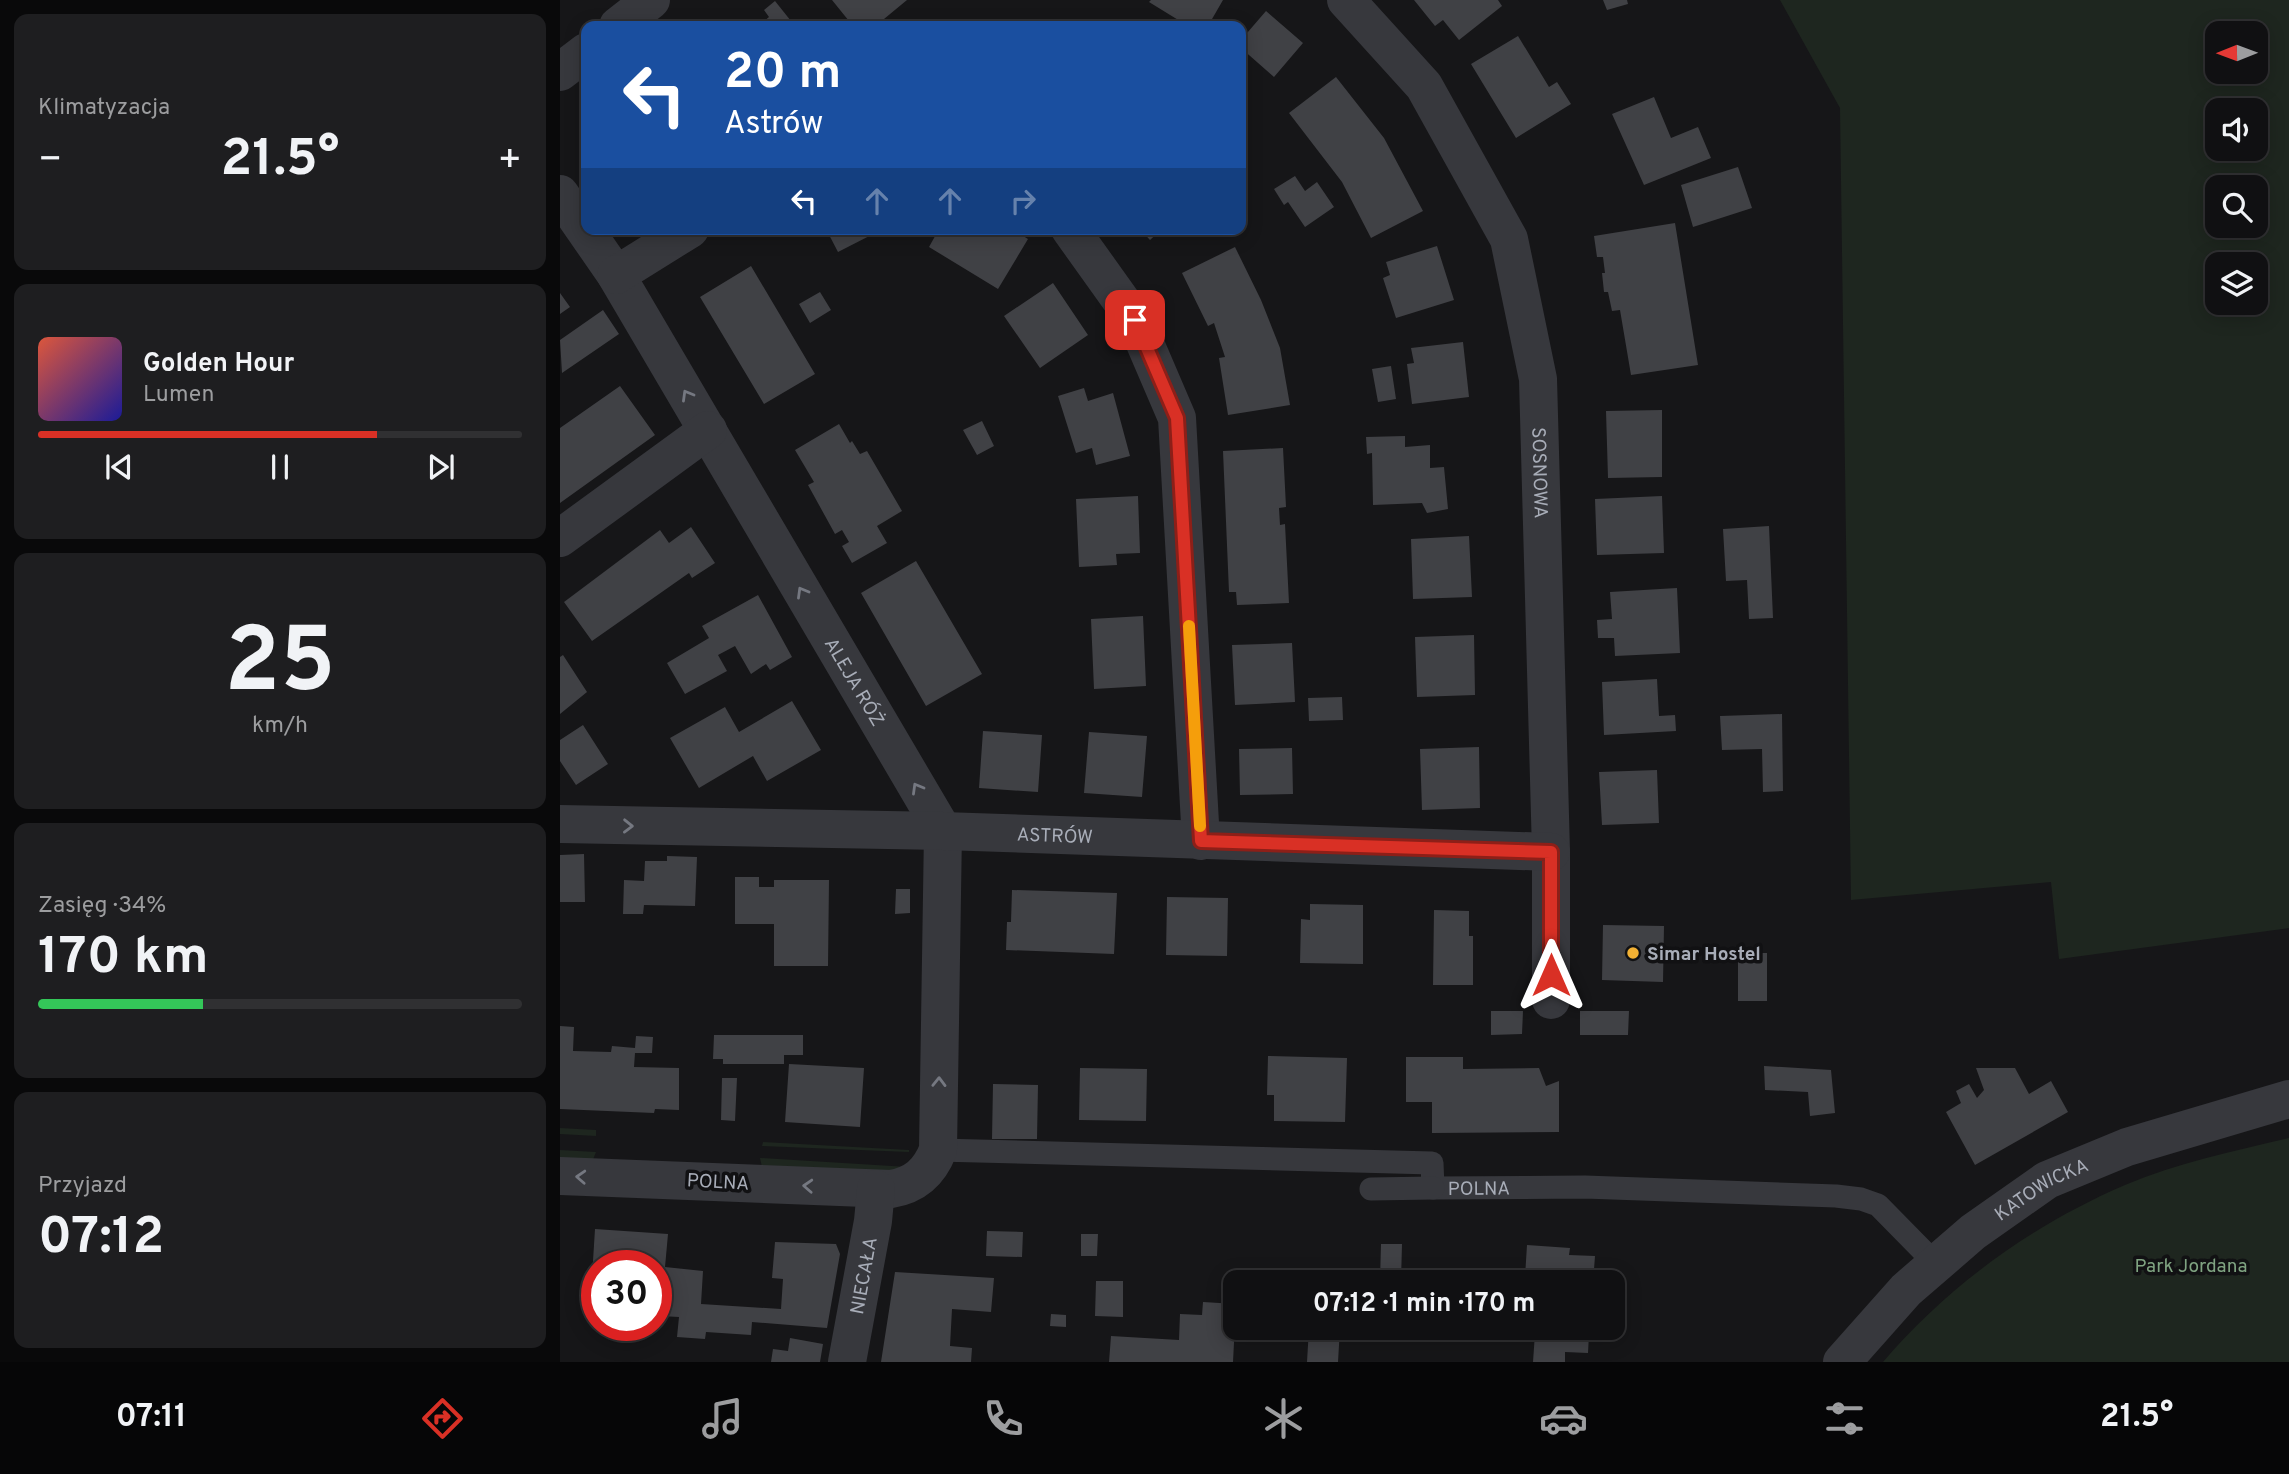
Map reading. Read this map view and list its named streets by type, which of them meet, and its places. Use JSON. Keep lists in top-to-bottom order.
{
  "streets": {
    "street": [
      "SOSNOWA",
      "ALEJA RÓŻ",
      "ASTRÓW",
      "POLNA",
      "KATOWICKA",
      "NIECAŁA"
    ]
  },
  "crossings": [
    ["SOSNOWA", "ASTRÓW"],
    ["ALEJA RÓŻ", "ASTRÓW"],
    ["POLNA", "KATOWICKA"],
    ["POLNA", "NIECAŁA"]
  ],
  "one_way": ["ALEJA RÓŻ", "ASTRÓW"],
  "parks": ["Park Jordana"],
  "places": ["Simar Hostel"],
  "north": "left",
  "page": {
    "tile": [
      "Klimatyzacja",
      ["25", "km/h"],
      ["Zasięg · 34%", "170 km"],
      ["Przyjazd", "07:12"]
    ],
    "turn": ["20 m", "Astrów"],
    "heat": ["−", "21.5°", "+"],
    "song": ["Golden Hour", "Lumen"],
    "limit": "30",
    "trip": "07:12 · 1 min · 170 m",
    "tabs": ["07:11", "21.5°"]
  }
}
